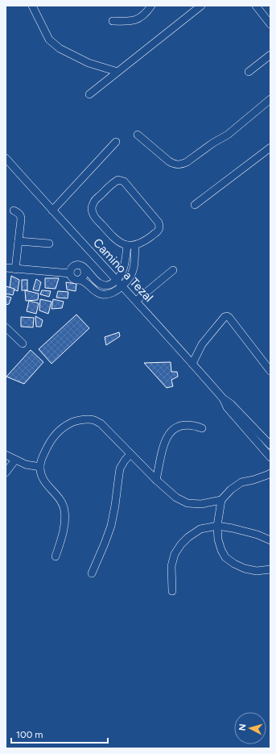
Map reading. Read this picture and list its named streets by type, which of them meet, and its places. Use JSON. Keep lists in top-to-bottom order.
{
  "streets": {
    "street": ["Camino a Tezal"]
  },
  "scale_bar": "100 m",
  "north": "left"
}
